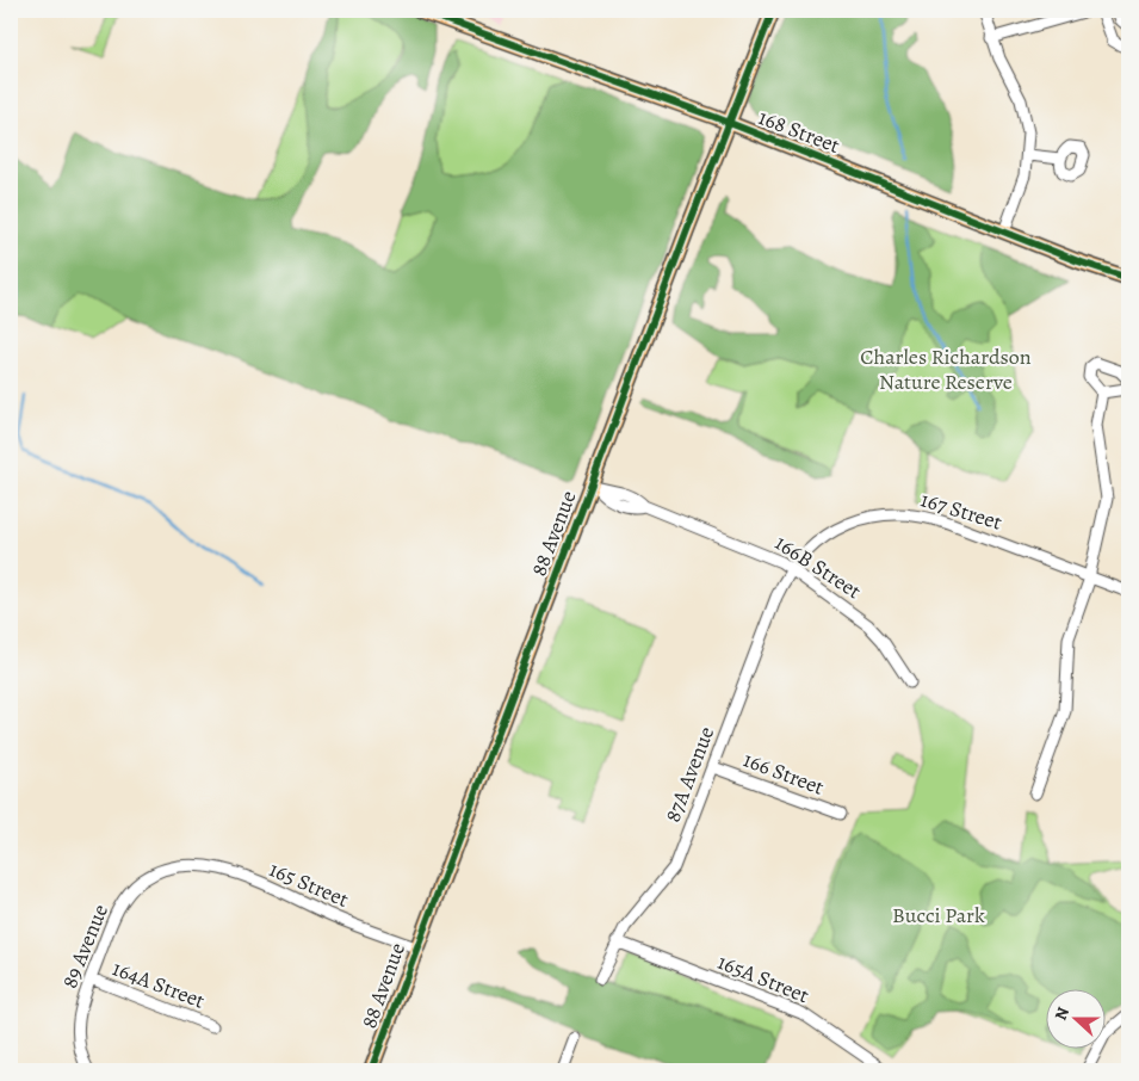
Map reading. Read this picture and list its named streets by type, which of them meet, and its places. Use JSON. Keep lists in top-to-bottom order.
{
  "streets": {
    "main road": ["168 Street", "88 Avenue"],
    "street": [
      "167 Street",
      "166B Street",
      "166 Street",
      "87A Avenue",
      "165 Street",
      "89 Avenue",
      "165A Street",
      "164A Street"
    ]
  },
  "crossings": [
    ["168 Street", "88 Avenue"],
    ["167 Street", "166B Street"],
    ["167 Street", "87A Avenue"],
    ["88 Avenue", "166B Street"],
    ["88 Avenue", "165 Street"],
    ["166B Street", "87A Avenue"],
    ["166 Street", "87A Avenue"],
    ["87A Avenue", "165A Street"],
    ["165 Street", "89 Avenue"],
    ["89 Avenue", "164A Street"]
  ],
  "parks": ["Charles Richardson Nature Reserve", "Bucci Park"],
  "north": "left"
}
